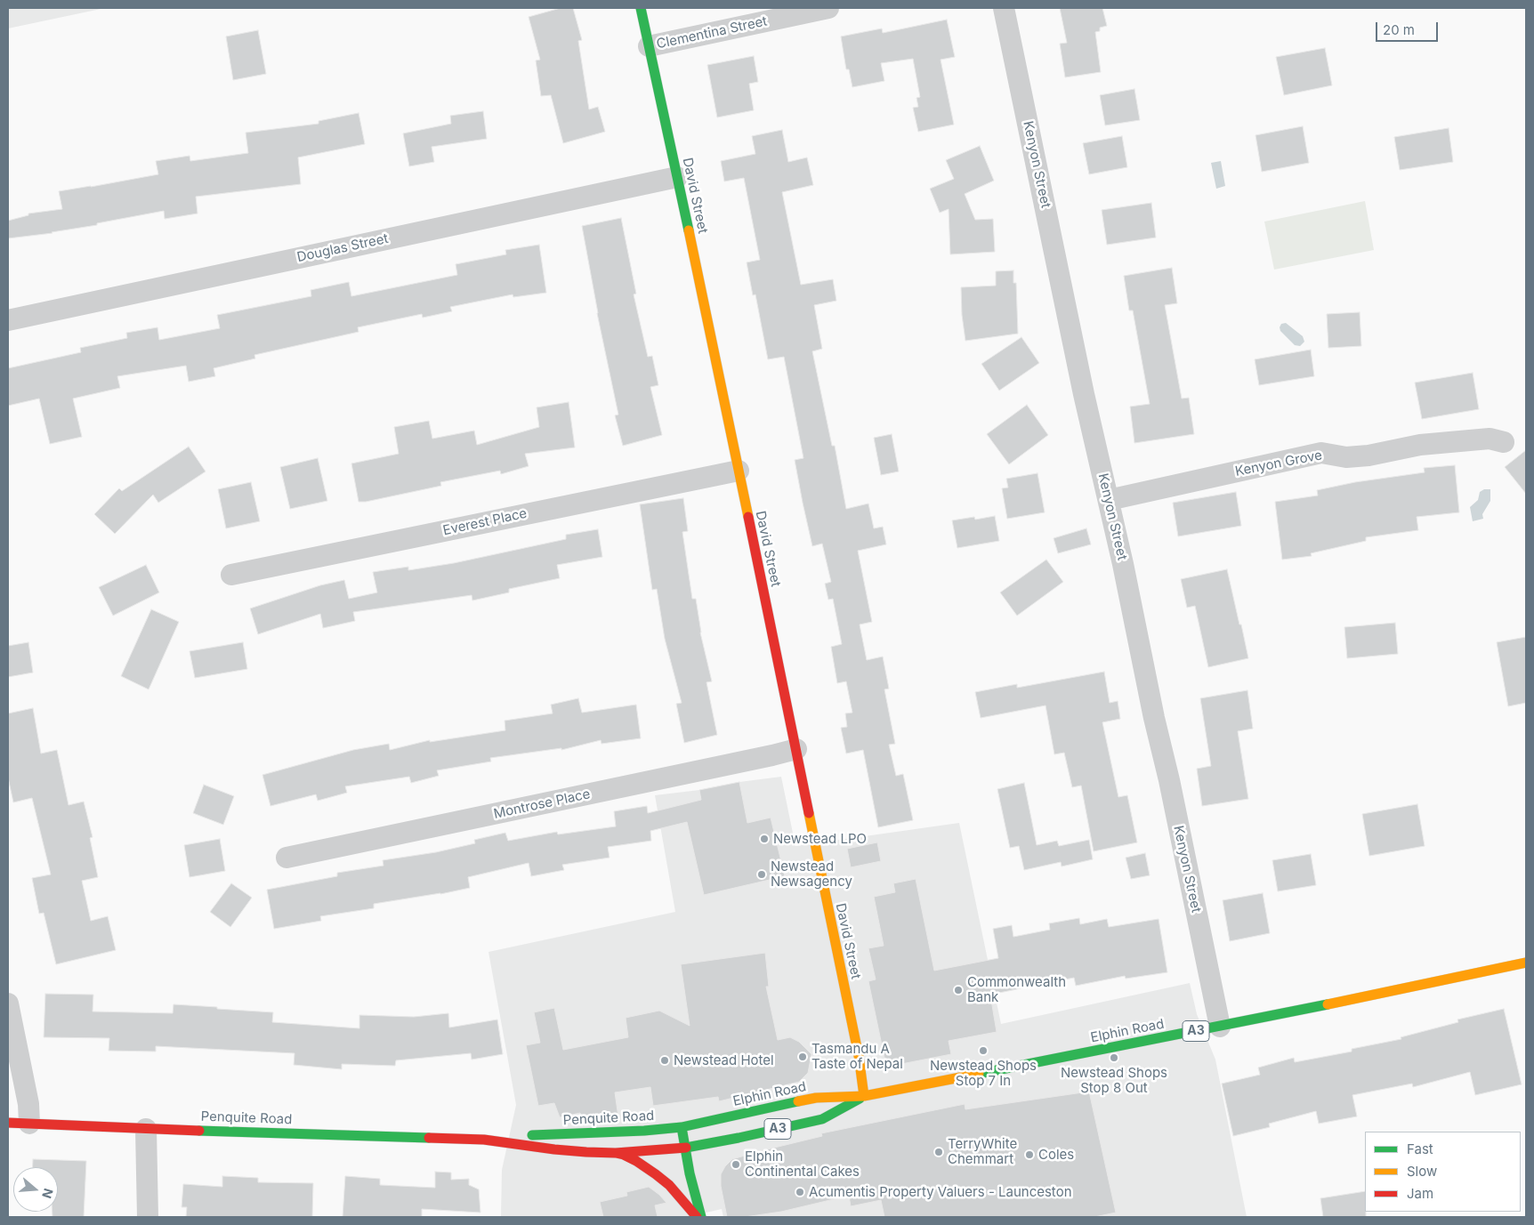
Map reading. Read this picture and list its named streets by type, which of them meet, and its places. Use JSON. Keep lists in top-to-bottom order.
{
  "streets": {
    "main road": [
      "David Street",
      "Elphin Road",
      "A3",
      "Penquite Road"
    ],
    "street": [
      "Clementina Street",
      "Kenyon Street",
      "Douglas Street",
      "Kenyon Grove",
      "Everest Place",
      "Montrose Place"
    ]
  },
  "crossings": [
    ["Clementina Street", "David Street"],
    ["Kenyon Street", "Kenyon Grove"],
    ["Kenyon Street", "Elphin Road"],
    ["David Street", "Douglas Street"],
    ["David Street", "Everest Place"],
    ["David Street", "Montrose Place"],
    ["David Street", "Elphin Road"],
    ["Elphin Road", "Penquite Road"]
  ],
  "places": [
    "Newstead LPO",
    "Newstead Newsagency",
    "Commonwealth Bank",
    "Newstead Shops Stop 7 In",
    "Tasmandu A Taste of Nepal",
    "Newstead Shops Stop 8 Out",
    "Newstead Hotel",
    "TerryWhite Chemmart",
    "Coles",
    "Elphin Continental Cakes",
    "Acumentis Property Valuers - Launceston"
  ],
  "legend": ["Fast", "Slow", "Jam"],
  "scale_bar": "20 m",
  "north": "right"
}
